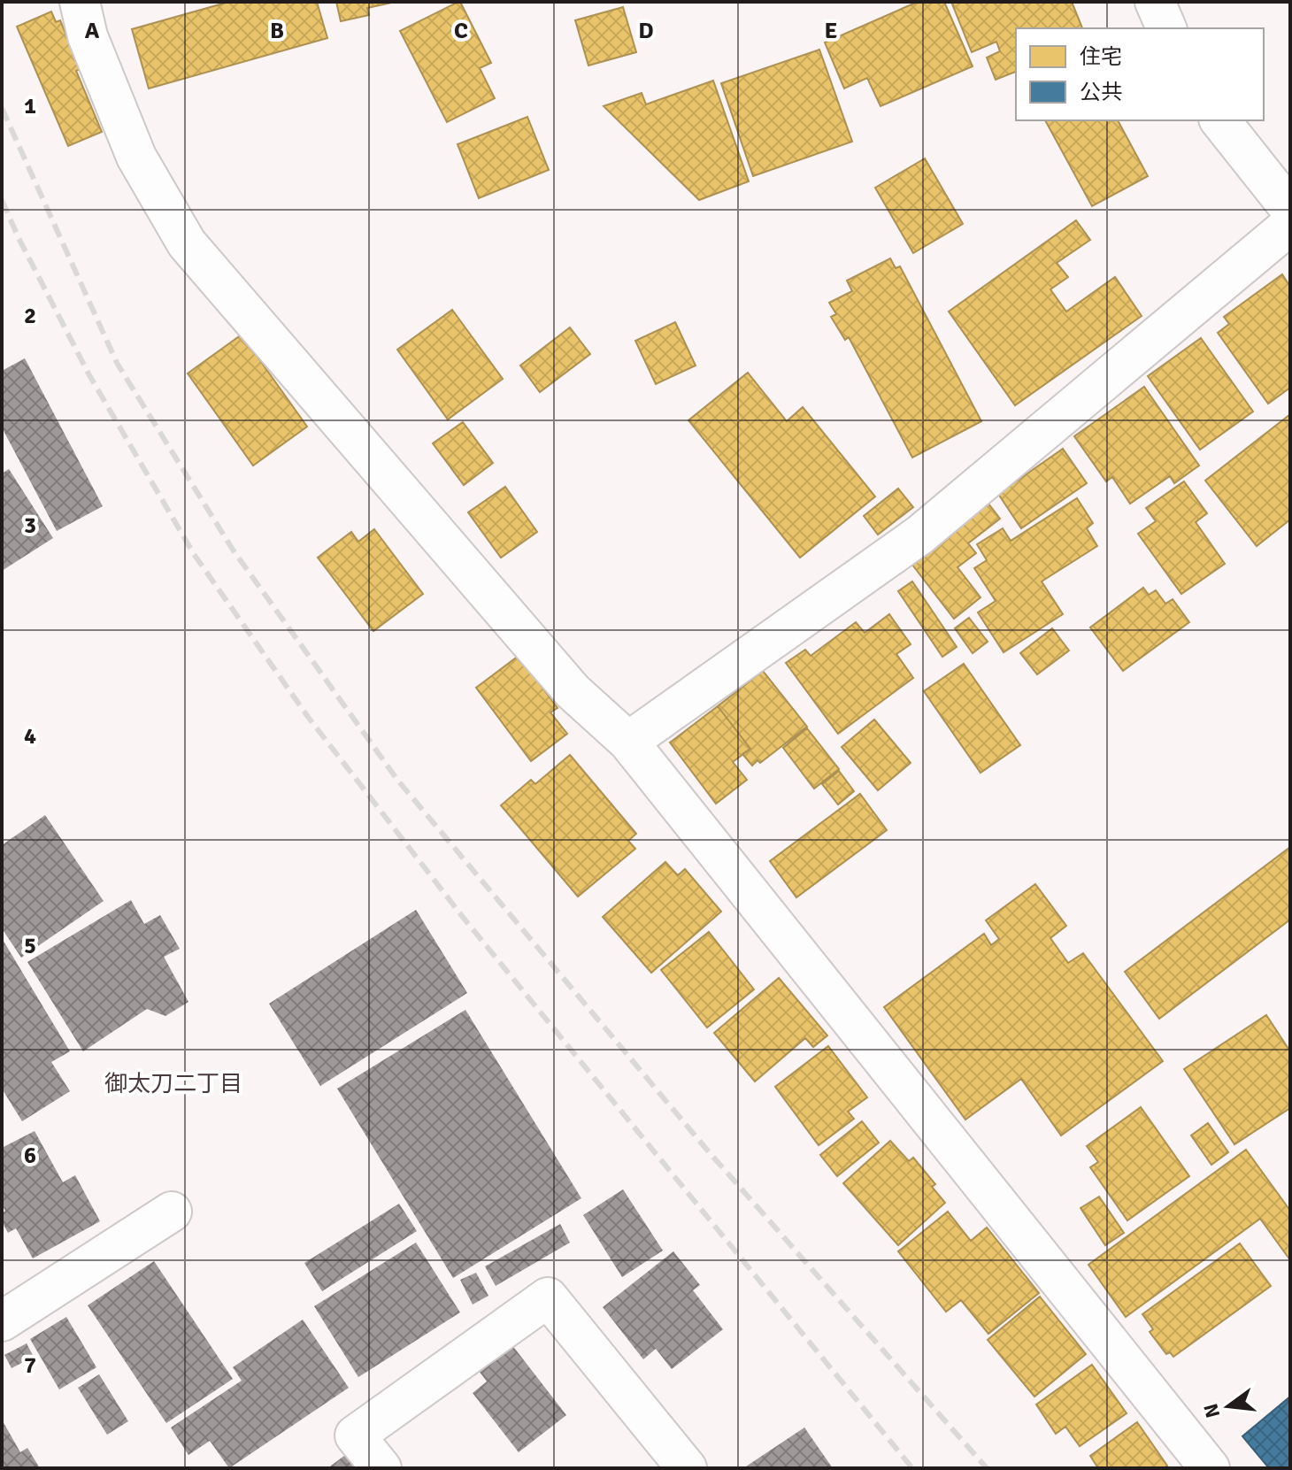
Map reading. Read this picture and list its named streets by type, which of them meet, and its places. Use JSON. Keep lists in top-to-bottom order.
{
  "districts": ["御太刀二丁目"],
  "legend": ["住宅", "公共"],
  "north": "left",
  "grid": {
    "columns": [
      "A",
      "B",
      "C",
      "D",
      "E"
    ],
    "rows": [
      "1",
      "2",
      "3",
      "4",
      "5",
      "6",
      "7"
    ]
  }
}
